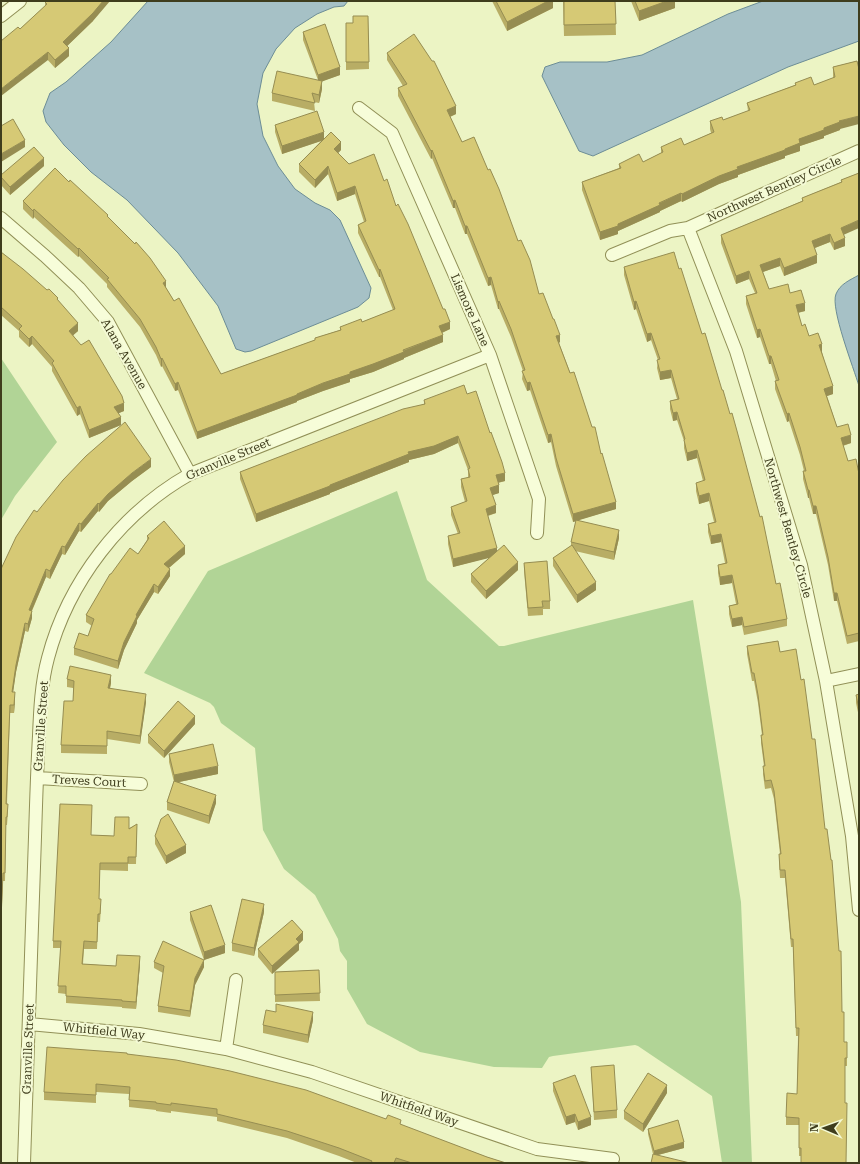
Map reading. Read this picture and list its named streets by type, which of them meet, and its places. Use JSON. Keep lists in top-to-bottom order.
{
  "streets": {
    "street": [
      "Northwest Bentley Circle",
      "Lismore Lane",
      "Alana Avenue",
      "Granville Street",
      "Treves Court",
      "Whitfield Way"
    ]
  },
  "crossings": [
    ["Lismore Lane", "Granville Street"],
    ["Alana Avenue", "Granville Street"],
    ["Granville Street", "Treves Court"],
    ["Granville Street", "Whitfield Way"]
  ],
  "north": "left"
}
